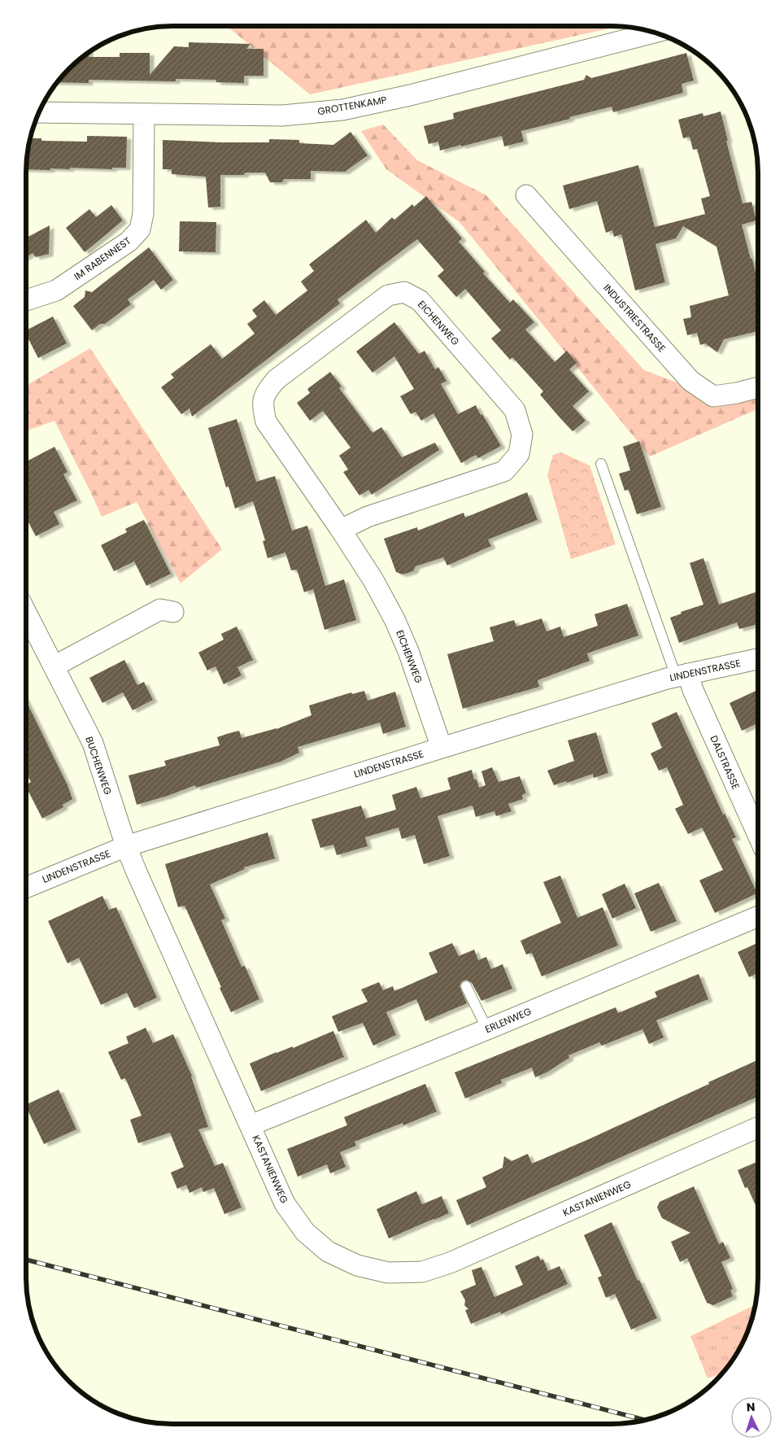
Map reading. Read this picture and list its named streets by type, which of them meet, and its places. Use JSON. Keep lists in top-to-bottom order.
{
  "streets": {
    "street": [
      "GROTTENKAMP",
      "IM RABENNEST",
      "INDUSTRIESTRASSE",
      "EICHENWEG",
      "LINDENSTRASSE",
      "DALSTRASSE",
      "BUCHENWEG",
      "ERLENWEG",
      "KASTANIENWEG"
    ]
  },
  "crossings": [
    ["GROTTENKAMP", "IM RABENNEST"],
    ["EICHENWEG", "LINDENSTRASSE"],
    ["LINDENSTRASSE", "DALSTRASSE"],
    ["LINDENSTRASSE", "BUCHENWEG"],
    ["LINDENSTRASSE", "KASTANIENWEG"],
    ["BUCHENWEG", "KASTANIENWEG"],
    ["ERLENWEG", "KASTANIENWEG"]
  ],
  "north": "top"
}
